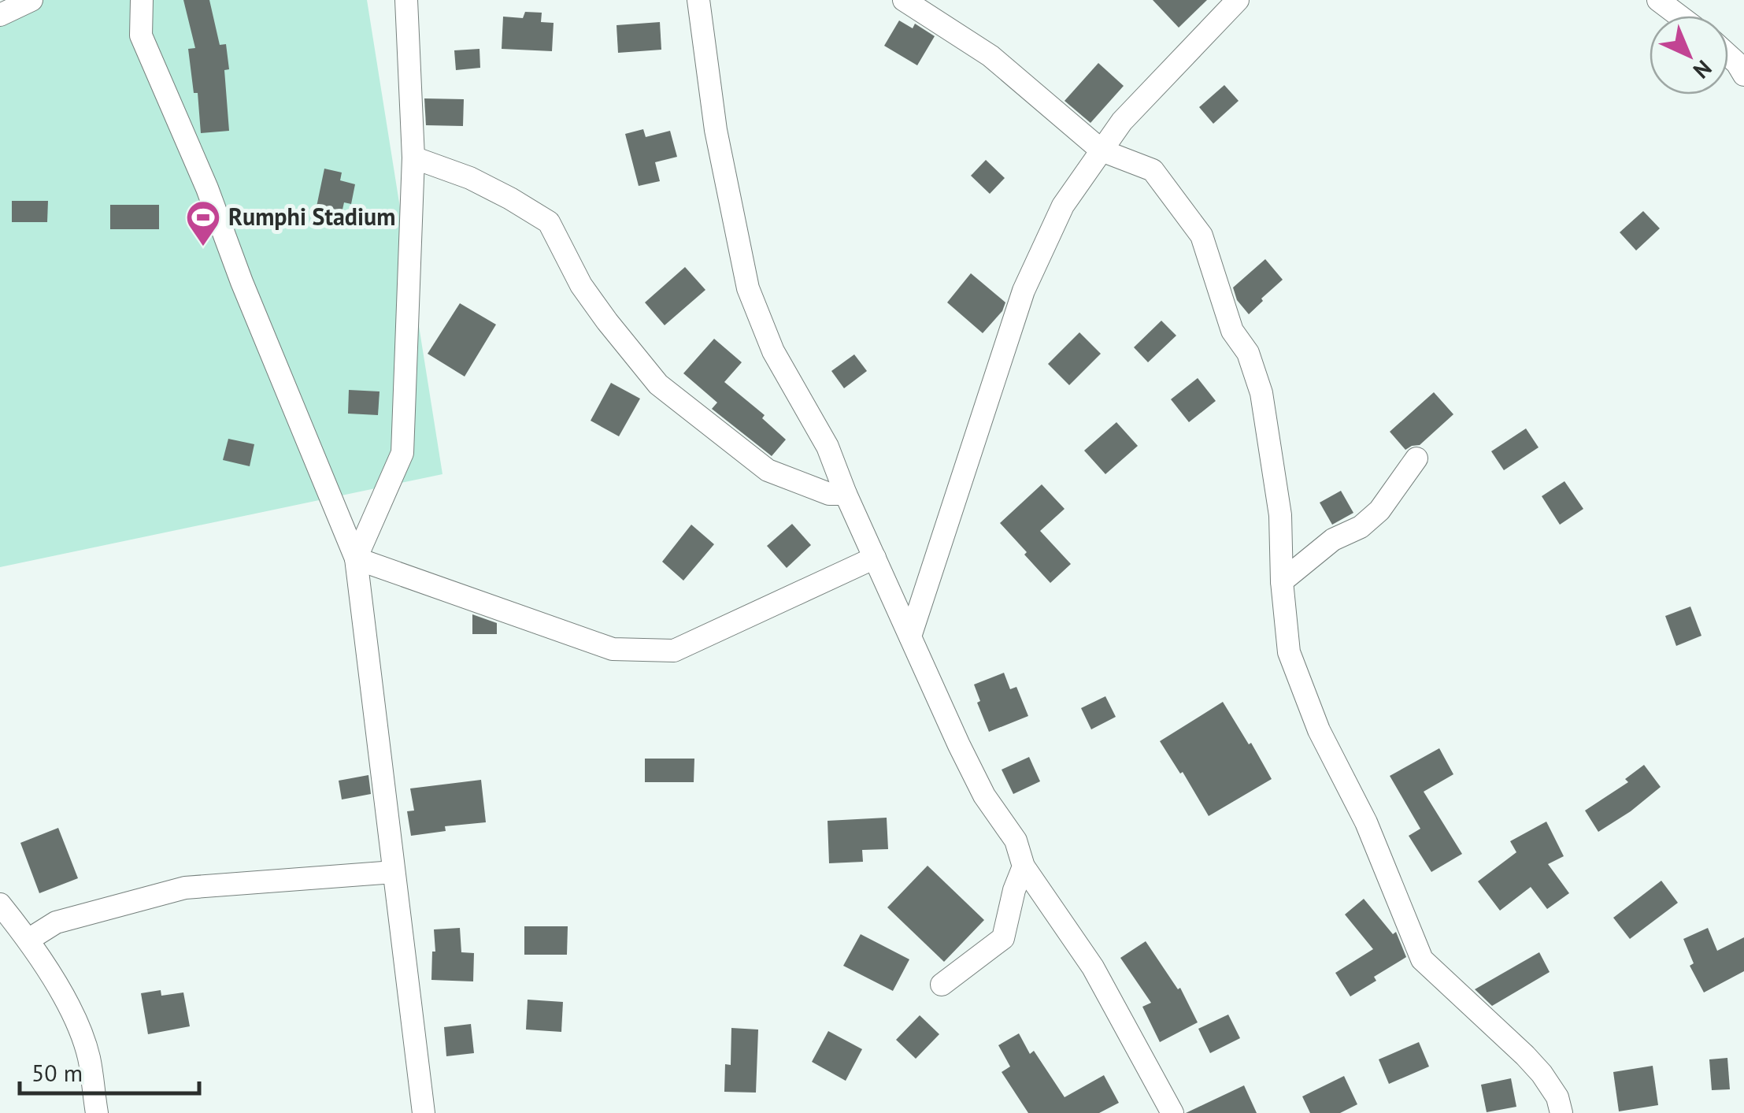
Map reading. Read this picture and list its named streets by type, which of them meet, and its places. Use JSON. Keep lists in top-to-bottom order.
{
  "places": {
    "sports": ["Rumphi Stadium"]
  },
  "scale_bar": "50 m",
  "north": "bottom right"
}
